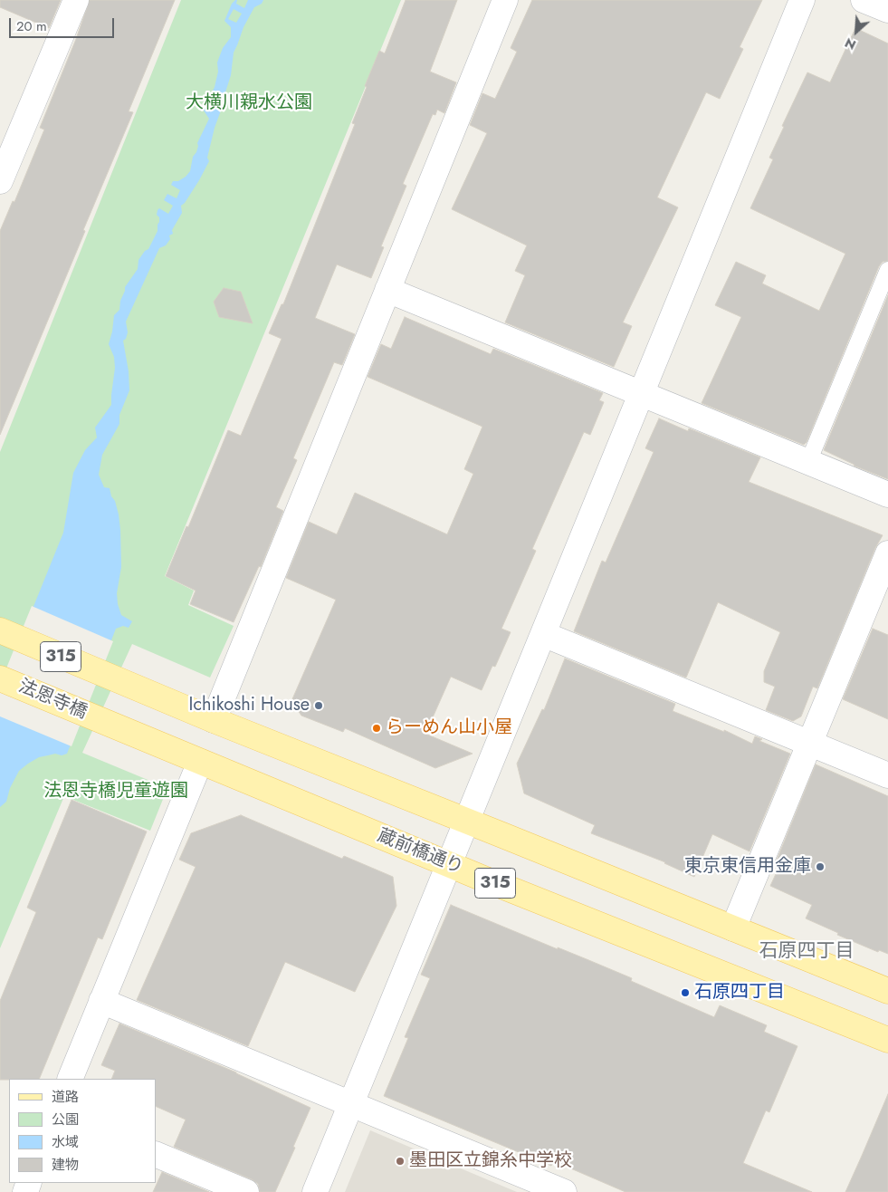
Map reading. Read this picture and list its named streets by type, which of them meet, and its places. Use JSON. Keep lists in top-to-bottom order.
{
  "streets": {
    "main road": ["315", "法恩寺橋", "蔵前橋通り"]
  },
  "crossings": [
    ["法恩寺橋", "蔵前橋通り"]
  ],
  "districts": ["石原四丁目"],
  "parks": ["大横川親水公園", "法恩寺橋児童遊園"],
  "places": [
    "Ichikoshi House",
    "らーめん山小屋",
    "東京東信用金庫",
    "石原四丁目",
    "墨田区立錦糸中学校"
  ],
  "legend": [
    "道路",
    "公園",
    "水域",
    "建物"
  ],
  "scale_bar": "20 m",
  "north": "bottom left"
}
